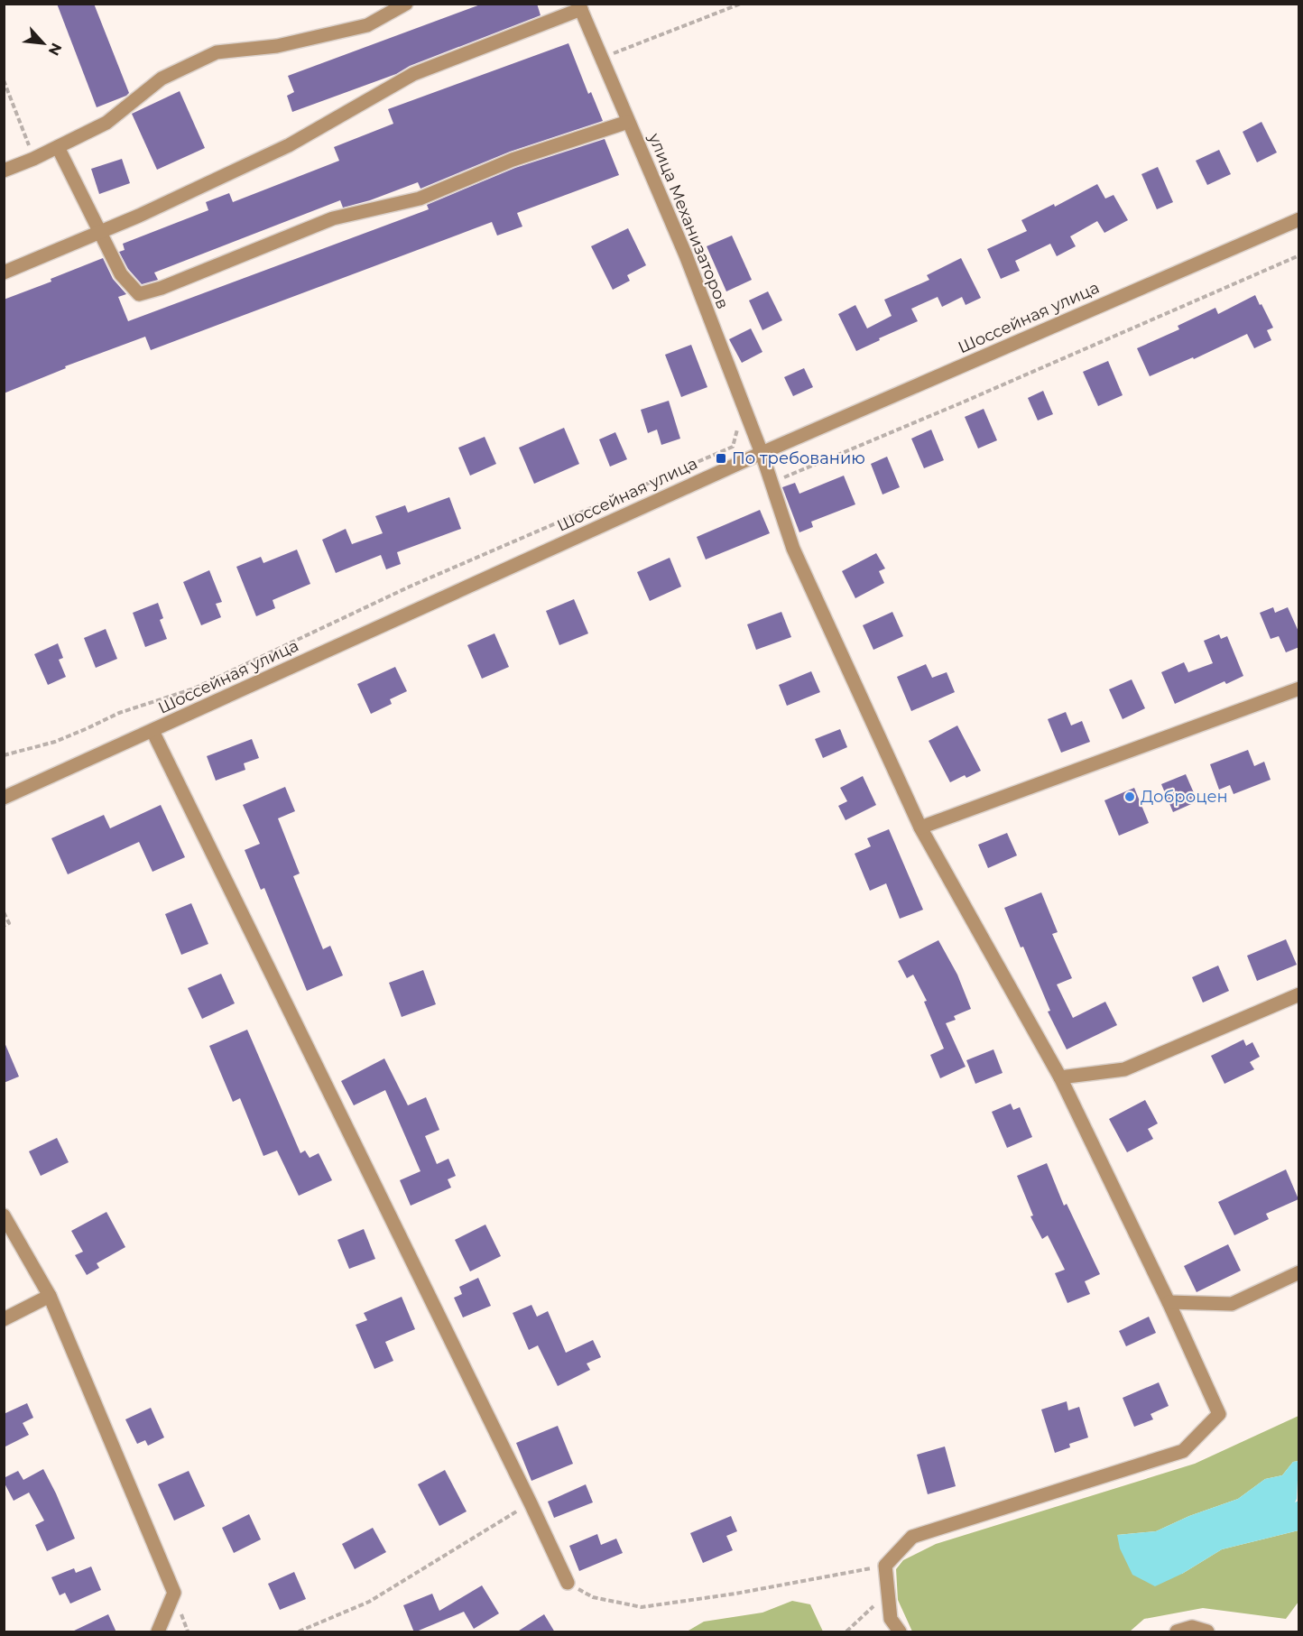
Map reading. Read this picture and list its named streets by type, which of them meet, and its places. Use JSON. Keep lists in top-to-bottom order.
{
  "streets": {
    "street": ["улица Механизаторов", "Шоссейная улица"]
  },
  "crossings": [
    ["улица Механизаторов", "Шоссейная улица"]
  ],
  "places": {
    "transit": ["По требованию"],
    "other": ["Доброцен"]
  },
  "north": "bottom right"
}
